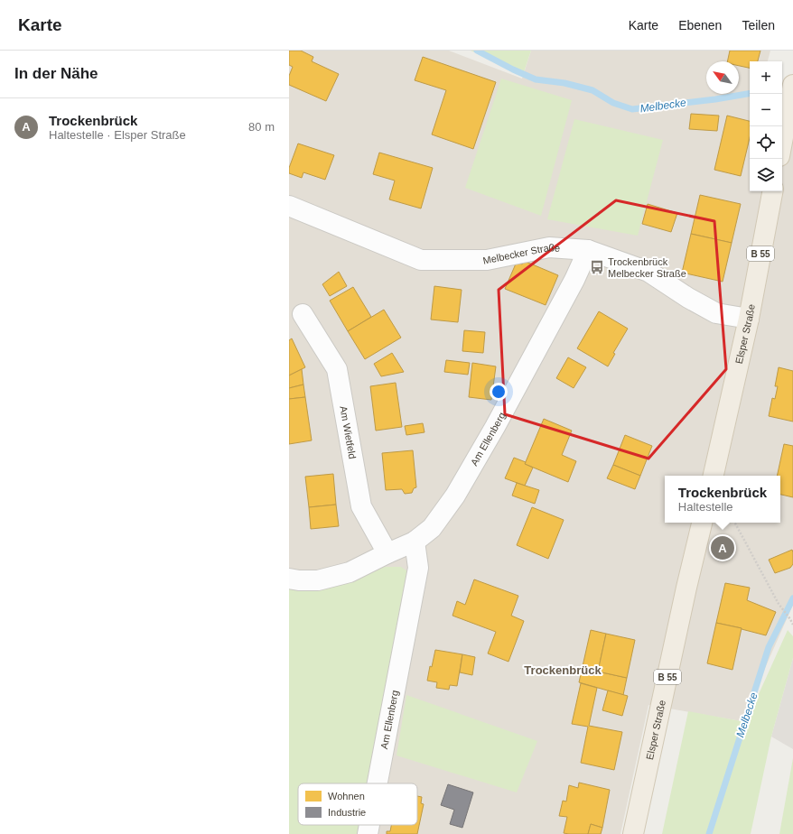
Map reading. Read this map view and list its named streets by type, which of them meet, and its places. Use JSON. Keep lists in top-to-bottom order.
{
  "streets": {
    "main road": ["B 55", "Elsper Straße"],
    "street": ["Melbecker Straße", "Am Wietfeld", "Am Ellenberg"]
  },
  "crossings": [
    ["Melbecker Straße", "Elsper Straße"],
    ["Melbecker Straße", "Am Ellenberg"],
    ["Am Wietfeld", "Am Ellenberg"]
  ],
  "districts": ["Trockenbrück"],
  "water": ["Melbecke"],
  "places": {
    "bus stop": ["Trockenbrück Melbecker Straße"]
  },
  "legend": ["Wohnen", "Industrie"],
  "north": "top left",
  "page": {
    "header": "Karte",
    "nav": ["Karte", "Ebenen", "Teilen"],
    "heading": "In der Nähe",
    "map_buttons": ["+", "−"],
    "list": [
      {
        "mark": "A",
        "name": "Trockenbrück",
        "note": "Haltestelle · Elsper Straße",
        "value": "80 m"
      }
    ],
    "popup": ["Trockenbrück", "Haltestelle"],
    "pins": "A"
  }
}
